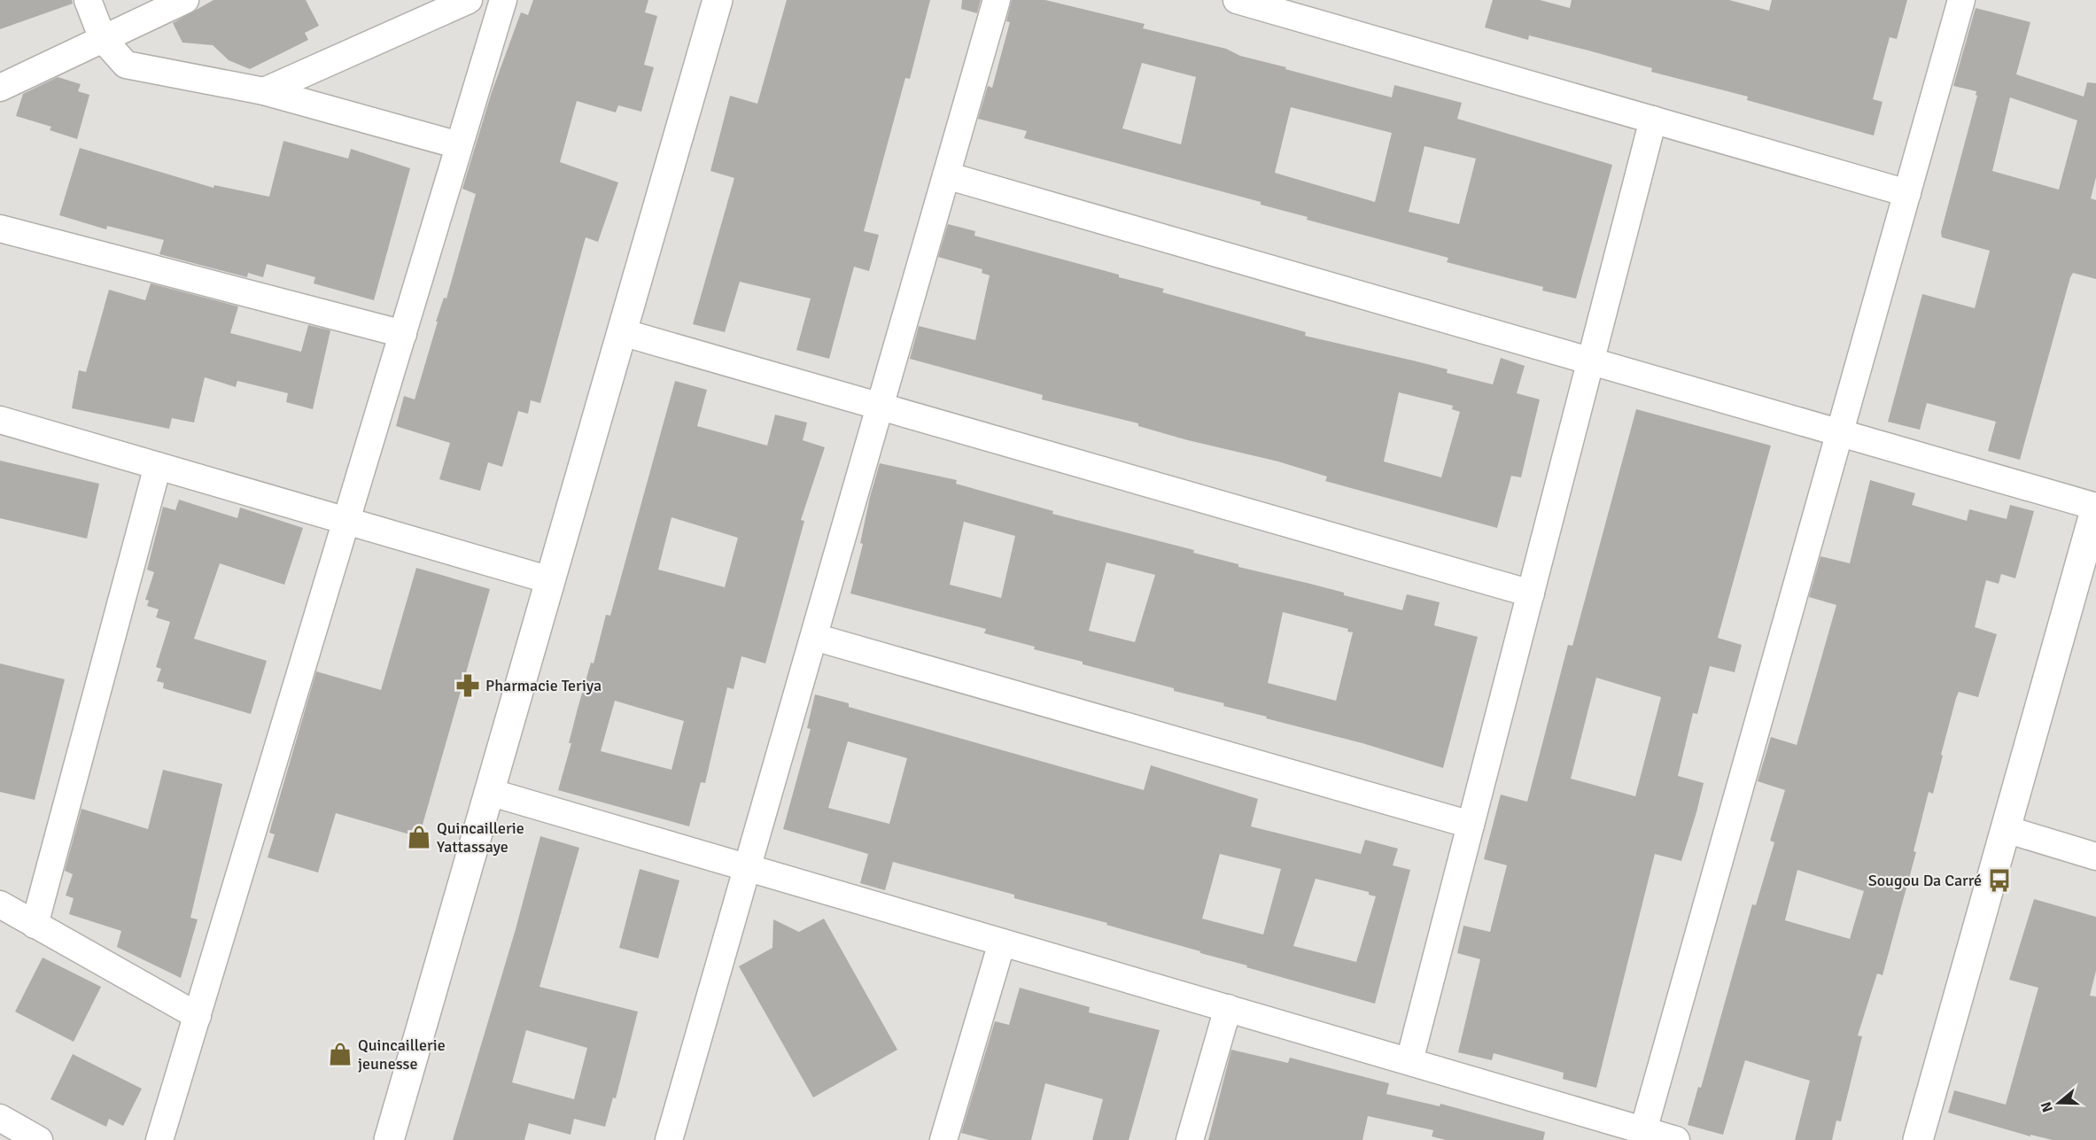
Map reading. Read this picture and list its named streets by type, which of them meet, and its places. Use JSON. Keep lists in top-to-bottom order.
{
  "places": {
    "pharmacy": ["Pharmacie Teriya"],
    "shop": ["Quincaillerie Yattassaye", "Quincaillerie jeunesse"],
    "bus stop": ["Sougou Da Carré"]
  },
  "north": "left"
}
